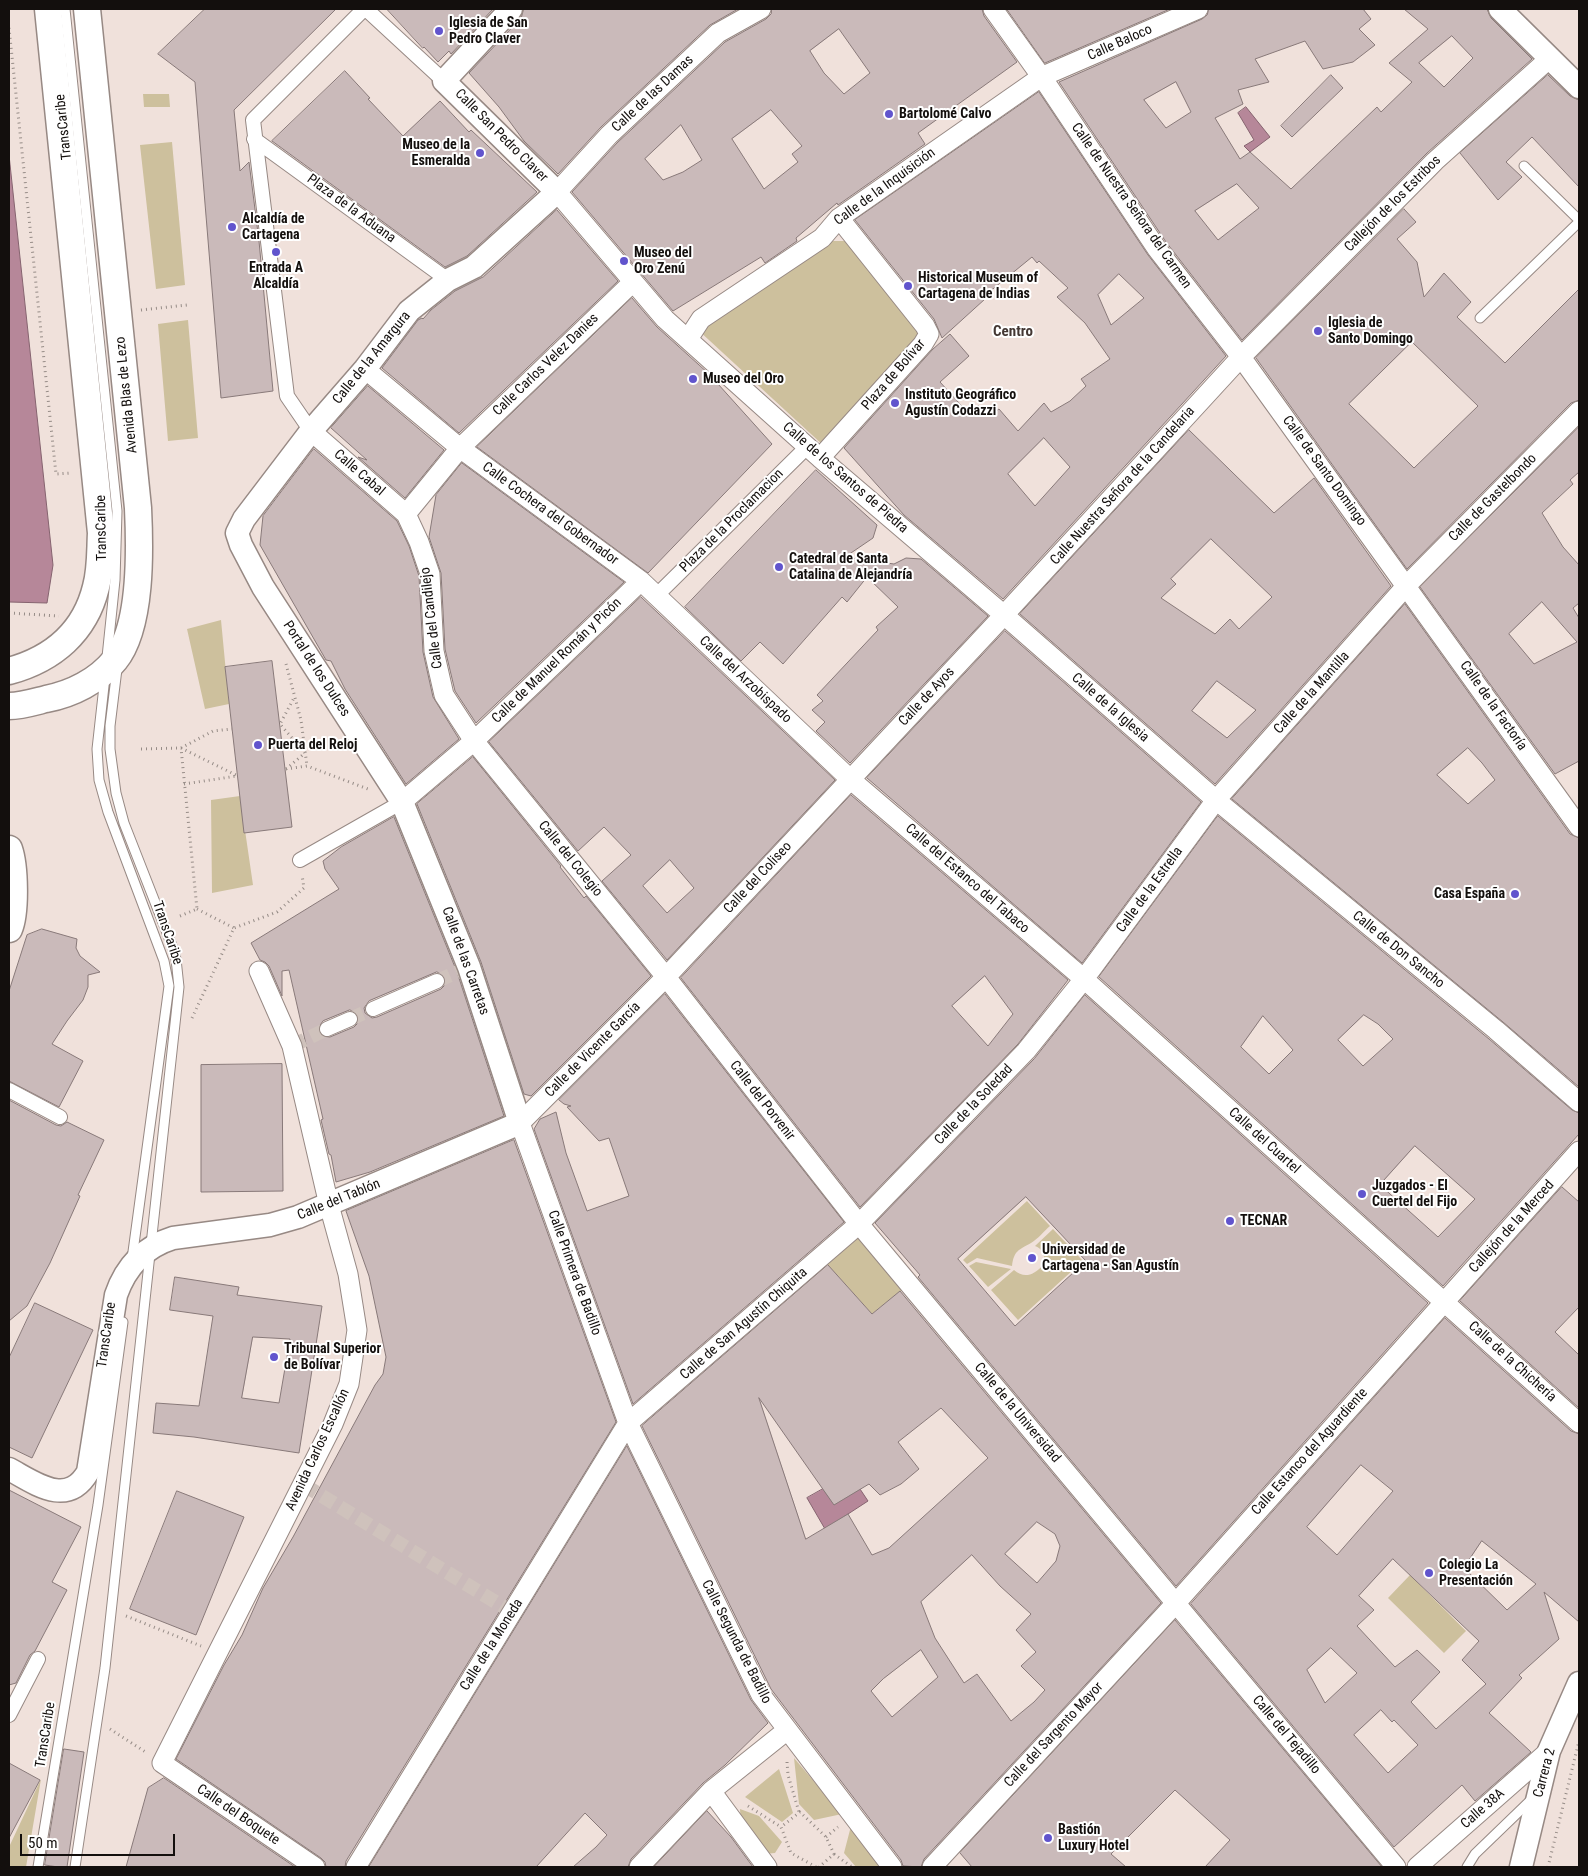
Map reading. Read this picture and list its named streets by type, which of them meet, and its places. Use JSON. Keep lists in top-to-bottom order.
{
  "streets": {
    "main road": ["Avenida Blas de Lezo"],
    "street": [
      "Calle Baloco",
      "Calle de las Damas",
      "Calle San Pedro Claver",
      "Calle de la Inquisición",
      "Callejón de los Estribos",
      "Calle de Nuestra Señora del Carmen",
      "Plaza de la Aduana",
      "Calle de la Amargura",
      "Calle Carlos Velez Danies",
      "Plaza de Bolívar",
      "Calle de Santo Domingo",
      "Calle Cabal",
      "Calle de los Santos de Piedra",
      "Calle Nuestra Señora de la Candelaria",
      "Calle de Gastelbondo",
      "Calle Cochera del Gobernador",
      "Plaza de la Proclamacion",
      "Calle del Candilejo",
      "Calle de Manuel Román y Picón",
      "Portal de los Dulces",
      "Calle del Arzobispado",
      "Calle de la Mantilla",
      "Calle de Ayos",
      "Calle de la Factoría",
      "Calle de la Iglesia",
      "Calle del Colegio",
      "Calle del Coliseo",
      "Calle del Estanco del Tabaco",
      "Calle de la Estrella",
      "Calle de Don Sancho",
      "Calle de las Carretas",
      "Calle de Vicente García",
      "Calle del Porvenir",
      "Calle de la Soledad",
      "Calle del Cuartel",
      "Calle del Tablón",
      "Callejón de la Merced",
      "Calle Primera de Badillo",
      "Calle de San Agustín Chiquita",
      "Calle de la Chichería",
      "Calle de la Universidad",
      "Avenida Carlos Escallón",
      "Calle Estanco del Aguardiente",
      "Calle Segunda de Badillo",
      "Calle de la Moneda",
      "Calle del Sargento Mayor",
      "Calle del Tejadillo",
      "Carrera 2",
      "Calle 38A",
      "Calle del Boquete"
    ],
    "lane": ["TransCaribe"]
  },
  "crossings": [
    ["Calle Baloco", "Calle de la Inquisición"],
    ["Calle Baloco", "Calle de Nuestra Señora del Carmen"],
    ["Calle de las Damas", "Calle San Pedro Claver"],
    ["Calle de las Damas", "Calle de la Amargura"],
    ["Calle de las Damas", "Calle de los Santos de Piedra"],
    ["TransCaribe", "Avenida Blas de Lezo"],
    ["TransCaribe", "Calle del Tablón"],
    ["Calle San Pedro Claver", "Calle de la Amargura"],
    ["Calle San Pedro Claver", "Calle de los Santos de Piedra"],
    ["Calle de la Inquisición", "Calle de Nuestra Señora del Carmen"],
    ["Calle de la Inquisición", "Plaza de Bolívar"],
    ["Calle de la Inquisición", "Calle de los Santos de Piedra"],
    ["Callejón de los Estribos", "Calle de Nuestra Señora del Carmen"],
    ["Callejón de los Estribos", "Calle de Santo Domingo"],
    ["Callejón de los Estribos", "Calle Nuestra Señora de la Candelaria"],
    ["Calle de Nuestra Señora del Carmen", "Calle de Santo Domingo"],
    ["Calle de Nuestra Señora del Carmen", "Calle Nuestra Señora de la Candelaria"],
    ["Plaza de la Aduana", "Calle de la Amargura"],
    ["Calle de la Amargura", "Calle Cabal"],
    ["Calle de la Amargura", "Calle de los Santos de Piedra"],
    ["Calle de la Amargura", "Calle Cochera del Gobernador"],
    ["Calle de la Amargura", "Portal de los Dulces"],
    ["Calle Carlos Velez Danies", "Calle de los Santos de Piedra"],
    ["Calle Carlos Velez Danies", "Calle Cochera del Gobernador"],
    ["Plaza de Bolívar", "Calle de los Santos de Piedra"],
    ["Plaza de Bolívar", "Plaza de la Proclamacion"],
    ["Calle de Santo Domingo", "Calle Nuestra Señora de la Candelaria"],
    ["Calle de Santo Domingo", "Calle de Gastelbondo"],
    ["Calle de Santo Domingo", "Calle de la Mantilla"],
    ["Calle de Santo Domingo", "Calle de la Factoría"],
    ["Calle Cabal", "Calle del Candilejo"],
    ["Calle de los Santos de Piedra", "Calle Nuestra Señora de la Candelaria"],
    ["Calle de los Santos de Piedra", "Plaza de la Proclamacion"],
    ["Calle de los Santos de Piedra", "Calle de Ayos"],
    ["Calle de los Santos de Piedra", "Calle de la Iglesia"],
    ["Calle Nuestra Señora de la Candelaria", "Calle de Ayos"],
    ["Calle Nuestra Señora de la Candelaria", "Calle de la Iglesia"],
    ["Calle de Gastelbondo", "Calle de la Mantilla"],
    ["Calle de Gastelbondo", "Calle de la Factoría"],
    ["Calle Cochera del Gobernador", "Calle de Manuel Román y Picón"],
    ["Calle Cochera del Gobernador", "Calle del Arzobispado"],
    ["Plaza de la Proclamacion", "Calle del Arzobispado"],
    ["Calle del Candilejo", "Calle de Manuel Román y Picón"],
    ["Calle del Candilejo", "Calle del Colegio"],
    ["Calle de Manuel Román y Picón", "Portal de los Dulces"],
    ["Calle de Manuel Román y Picón", "Calle del Arzobispado"],
    ["Calle de Manuel Román y Picón", "Calle del Colegio"],
    ["Calle de Manuel Román y Picón", "Calle de las Carretas"],
    ["Portal de los Dulces", "Calle de las Carretas"],
    ["Calle del Arzobispado", "Calle de Ayos"],
    ["Calle del Arzobispado", "Calle del Coliseo"],
    ["Calle del Arzobispado", "Calle del Estanco del Tabaco"],
    ["Calle de la Mantilla", "Calle de la Factoría"],
    ["Calle de la Mantilla", "Calle de la Iglesia"],
    ["Calle de la Mantilla", "Calle de la Estrella"],
    ["Calle de la Mantilla", "Calle de Don Sancho"],
    ["Calle de Ayos", "Calle de la Iglesia"],
    ["Calle de Ayos", "Calle del Coliseo"],
    ["Calle de Ayos", "Calle del Estanco del Tabaco"],
    ["Calle de la Iglesia", "Calle de la Estrella"],
    ["Calle de la Iglesia", "Calle de Don Sancho"],
    ["Calle del Colegio", "Calle del Coliseo"],
    ["Calle del Colegio", "Calle de Vicente García"],
    ["Calle del Colegio", "Calle del Porvenir"],
    ["Calle del Coliseo", "Calle del Estanco del Tabaco"],
    ["Calle del Coliseo", "Calle de Vicente García"],
    ["Calle del Coliseo", "Calle del Porvenir"],
    ["Calle del Estanco del Tabaco", "Calle de la Estrella"],
    ["Calle del Estanco del Tabaco", "Calle de la Soledad"],
    ["Calle del Estanco del Tabaco", "Calle del Cuartel"],
    ["Calle de la Estrella", "Calle de Don Sancho"],
    ["Calle de la Estrella", "Calle de la Soledad"],
    ["Calle de la Estrella", "Calle del Cuartel"],
    ["Calle de las Carretas", "Calle de Vicente García"],
    ["Calle de las Carretas", "Calle del Tablón"],
    ["Calle de las Carretas", "Calle Primera de Badillo"],
    ["Calle de Vicente García", "Calle del Porvenir"],
    ["Calle de Vicente García", "Calle del Tablón"],
    ["Calle de Vicente García", "Calle Primera de Badillo"],
    ["Calle del Porvenir", "Calle de la Soledad"],
    ["Calle del Porvenir", "Calle de San Agustín Chiquita"],
    ["Calle del Porvenir", "Calle de la Universidad"],
    ["Calle de la Soledad", "Calle del Cuartel"],
    ["Calle de la Soledad", "Calle de San Agustín Chiquita"],
    ["Calle de la Soledad", "Calle de la Universidad"],
    ["Calle del Cuartel", "Callejón de la Merced"],
    ["Calle del Cuartel", "Calle de la Chichería"],
    ["Calle del Cuartel", "Calle Estanco del Aguardiente"],
    ["Calle del Tablón", "Calle Primera de Badillo"],
    ["Calle del Tablón", "Avenida Carlos Escallón"],
    ["Callejón de la Merced", "Calle de la Chichería"],
    ["Callejón de la Merced", "Calle Estanco del Aguardiente"],
    ["Calle Primera de Badillo", "Calle de San Agustín Chiquita"],
    ["Calle Primera de Badillo", "Calle Segunda de Badillo"],
    ["Calle Primera de Badillo", "Calle de la Moneda"],
    ["Calle de San Agustín Chiquita", "Calle de la Universidad"],
    ["Calle de San Agustín Chiquita", "Calle Segunda de Badillo"],
    ["Calle de San Agustín Chiquita", "Calle de la Moneda"],
    ["Calle de la Chichería", "Calle Estanco del Aguardiente"],
    ["Calle de la Universidad", "Calle Estanco del Aguardiente"],
    ["Calle de la Universidad", "Calle del Sargento Mayor"],
    ["Calle de la Universidad", "Calle del Tejadillo"],
    ["Avenida Carlos Escallón", "Calle del Boquete"],
    ["Calle Estanco del Aguardiente", "Calle del Sargento Mayor"],
    ["Calle Estanco del Aguardiente", "Calle del Tejadillo"],
    ["Calle Segunda de Badillo", "Calle de la Moneda"],
    ["Calle del Sargento Mayor", "Calle del Tejadillo"],
    ["Carrera 2", "Calle 38A"]
  ],
  "districts": ["Centro"],
  "places": [
    "Iglesia de San Pedro Claver",
    "Bartolomé Calvo",
    "Museo de la Esmeralda",
    "Alcaldía de Cartagena",
    "Entrada A Alcaldía",
    "Museo del Oro Zenú",
    "Historical Museum of Cartagena de Indias",
    "Iglesia de Santo Domingo",
    "Museo del Oro",
    "Instituto Geográfico Agustín Codazzi",
    "Catedral de Santa Catalina de Alejandría",
    "Puerta del Reloj",
    "Casa España",
    "Juzgados - El Cuertel del Fijo",
    "TECNAR",
    "Universidad de Cartagena - San Agustín",
    "Tribunal Superior de Bolívar",
    "Colegio La Presentación",
    "Bastión Luxury Hotel"
  ],
  "scale_bar": "50 m"
}
